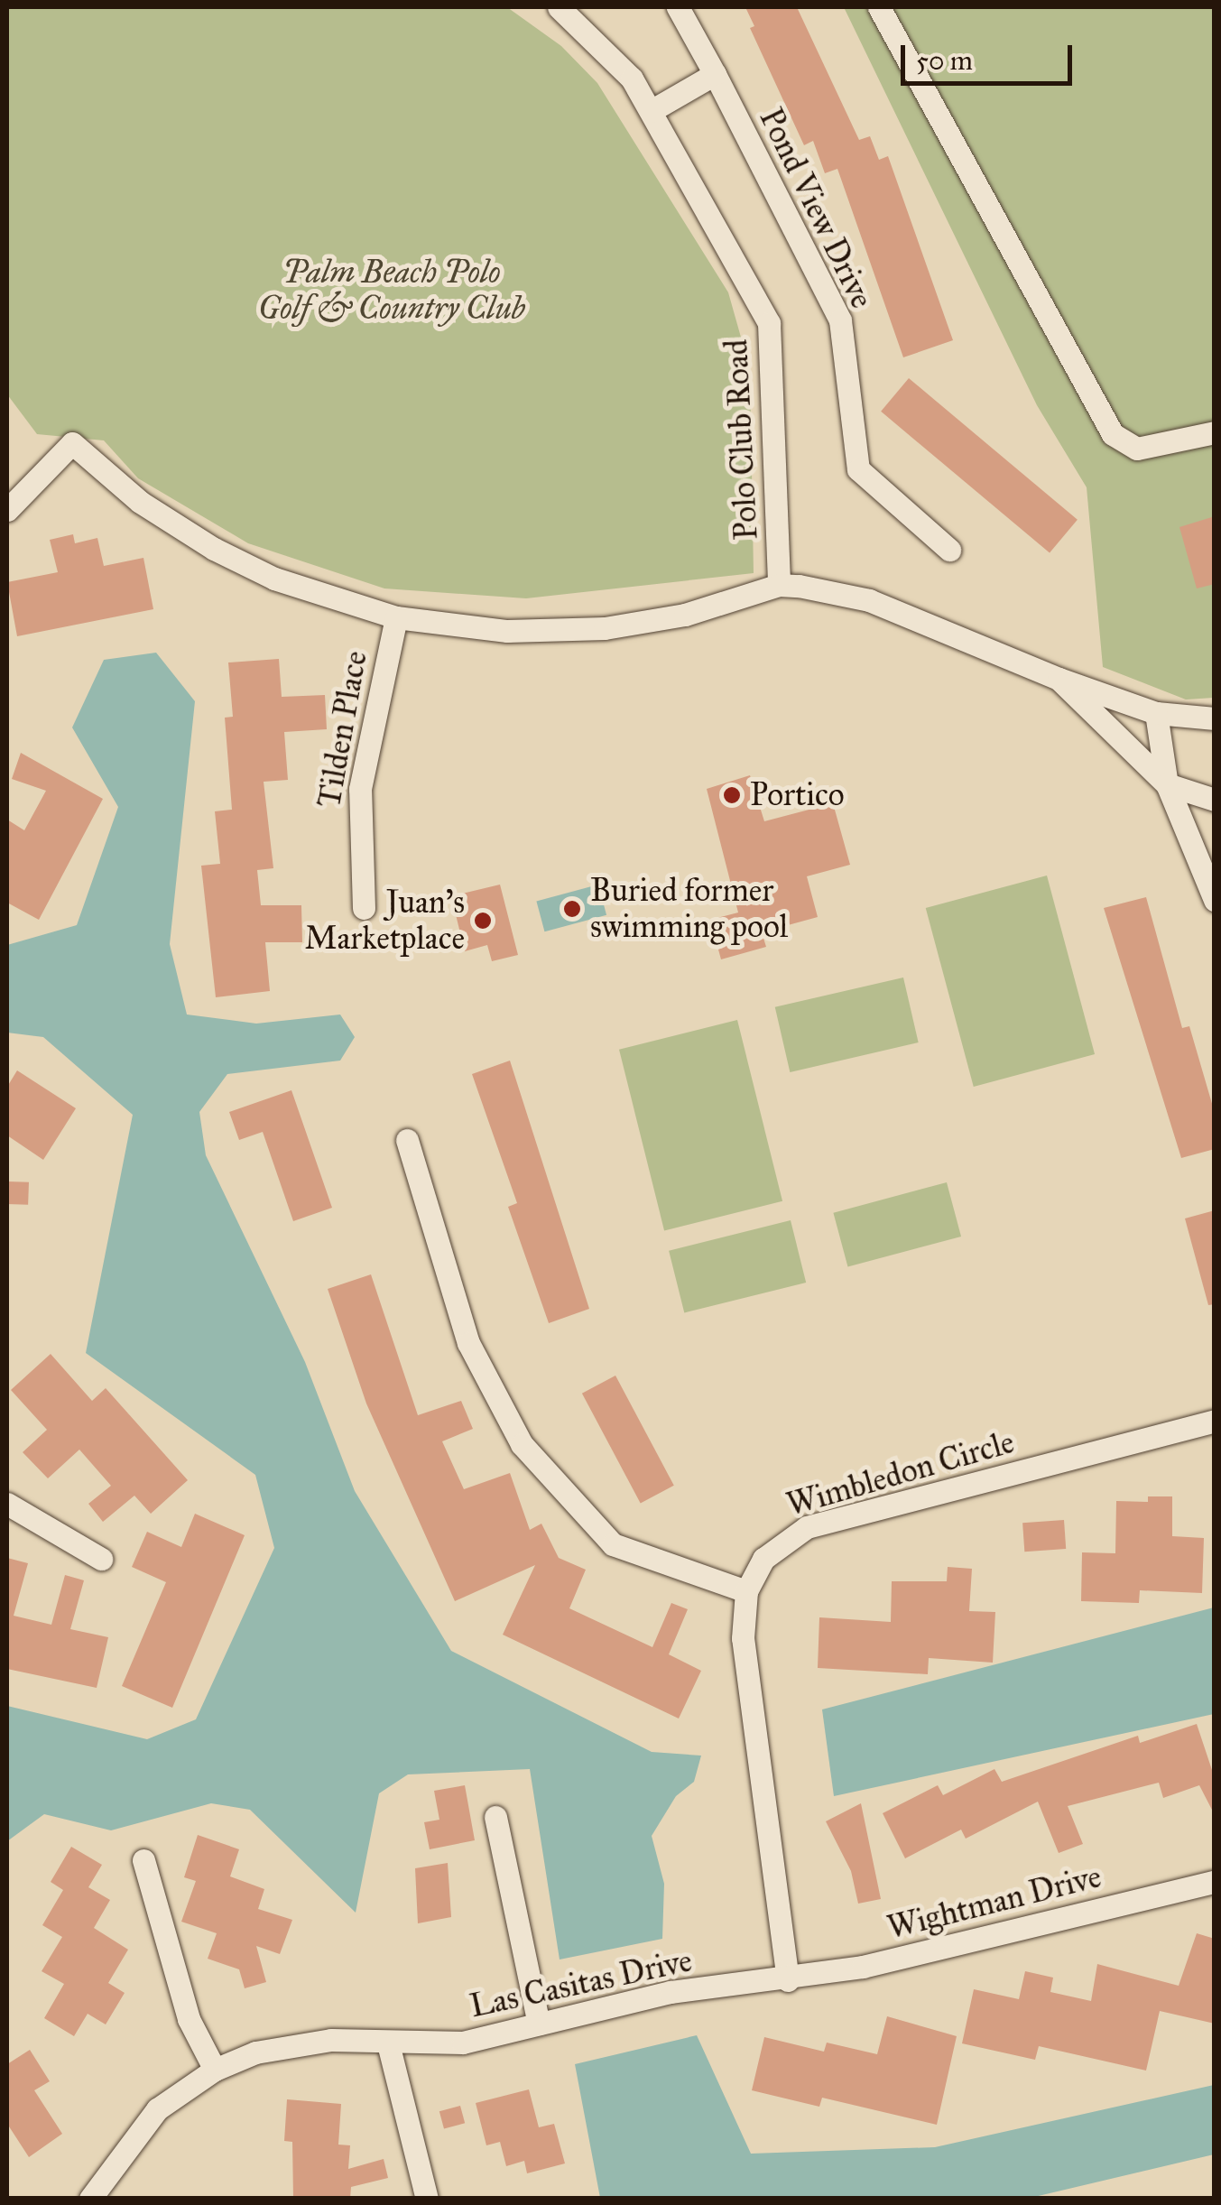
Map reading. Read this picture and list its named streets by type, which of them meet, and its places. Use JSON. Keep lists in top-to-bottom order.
{
  "streets": {
    "street": [
      "Pond View Drive",
      "Polo Club Road",
      "Tilden Place",
      "Wimbledon Circle",
      "Wightman Drive",
      "Las Casitas Drive"
    ]
  },
  "crossings": [
    ["Wimbledon Circle", "Wightman Drive"],
    ["Wimbledon Circle", "Las Casitas Drive"],
    ["Wightman Drive", "Las Casitas Drive"]
  ],
  "parks": ["Palm Beach Polo Golf & Country Club"],
  "places": ["Portico", "Buried former swimming pool", "Juan's Marketplace"],
  "scale_bar": "50 m"
}
